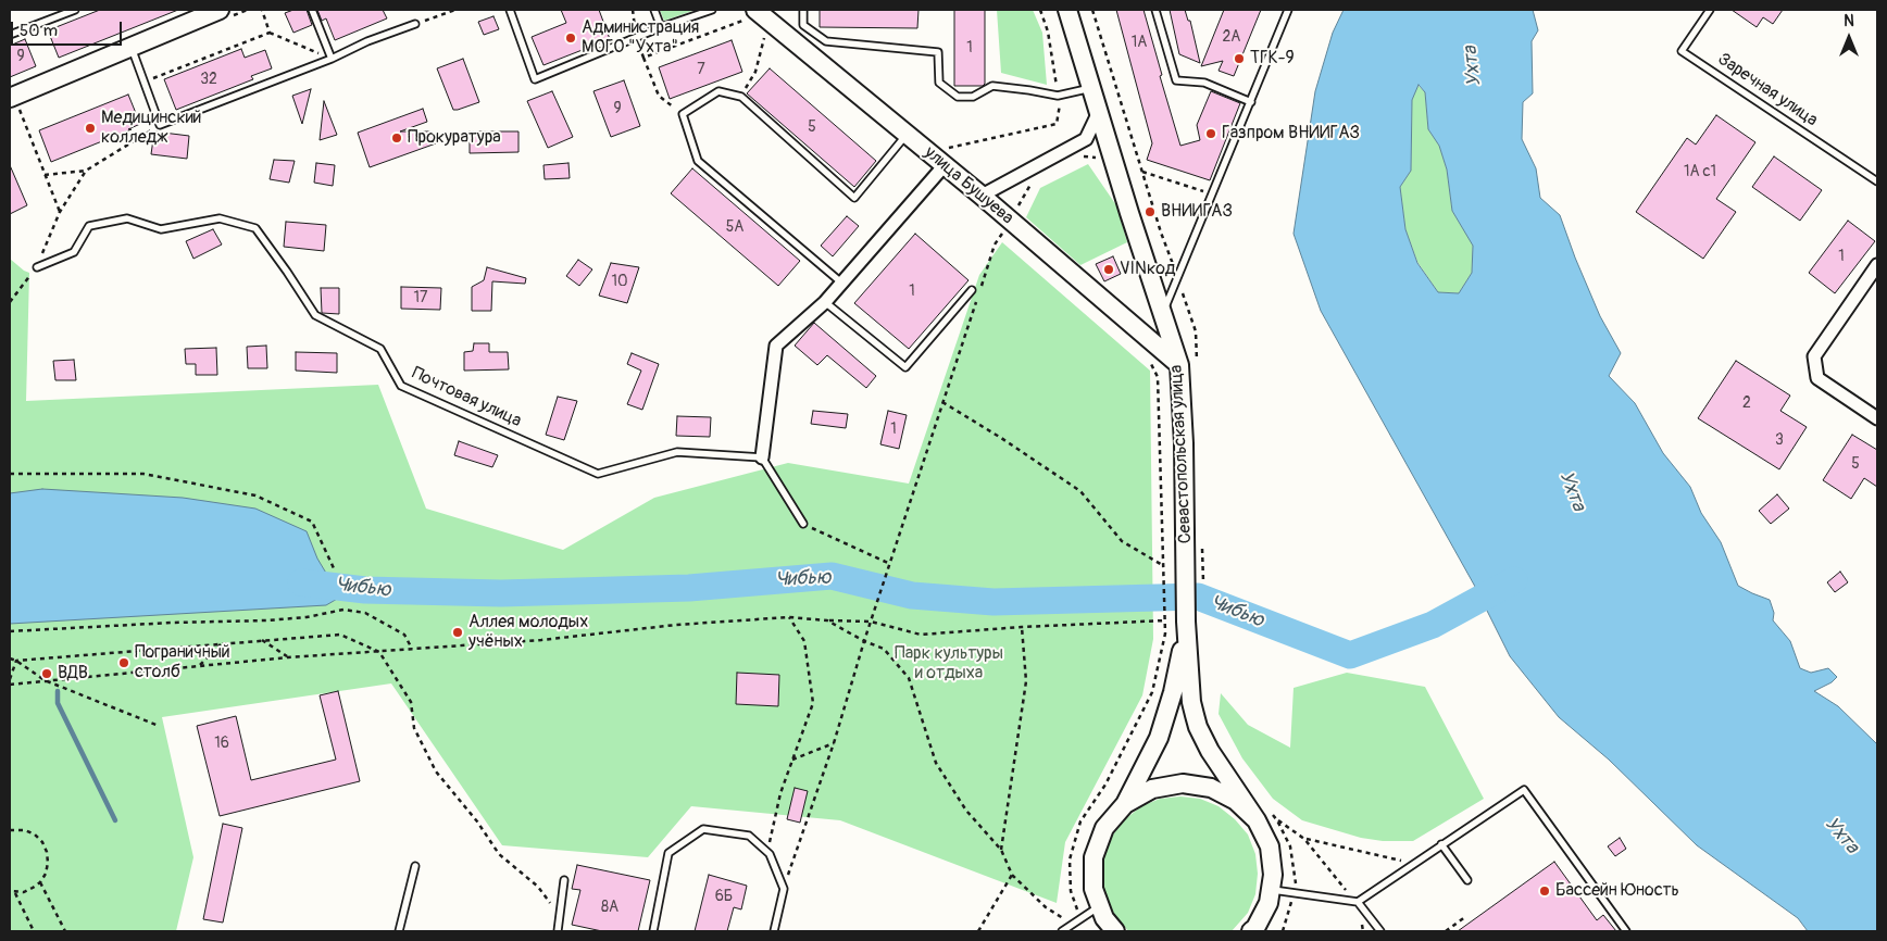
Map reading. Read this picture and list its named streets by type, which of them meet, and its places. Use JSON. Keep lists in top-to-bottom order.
{
  "streets": {
    "main road": ["улица Бушуева", "Севастопольская улица"],
    "lane": ["Заречная улица", "Почтовая улица"]
  },
  "crossings": [
    ["улица Бушуева", "Севастопольская улица"]
  ],
  "water": ["Ухта", "Чибью"],
  "parks": ["Парк культуры и отдыха"],
  "places": [
    "Администрация МОГО \"Ухта\"",
    "ТГК-9",
    "Медицинский колледж",
    "Газпром ВНИИГАЗ",
    "Прокуратура",
    "ВНИИГАЗ",
    "VINкод",
    "Аллея молодых учёных",
    "Пограничный столб",
    "ВДВ",
    "Бассейн Юность"
  ],
  "house_numbers": [
    "2А",
    "1А",
    "1",
    "9",
    "7",
    "32",
    "9",
    "5",
    "1А с1",
    "5А",
    "1",
    "10",
    "1",
    "17",
    "2",
    "1",
    "3",
    "5",
    "16",
    "6Б",
    "8А"
  ],
  "scale_bar": "50 m",
  "north": "top"
}
